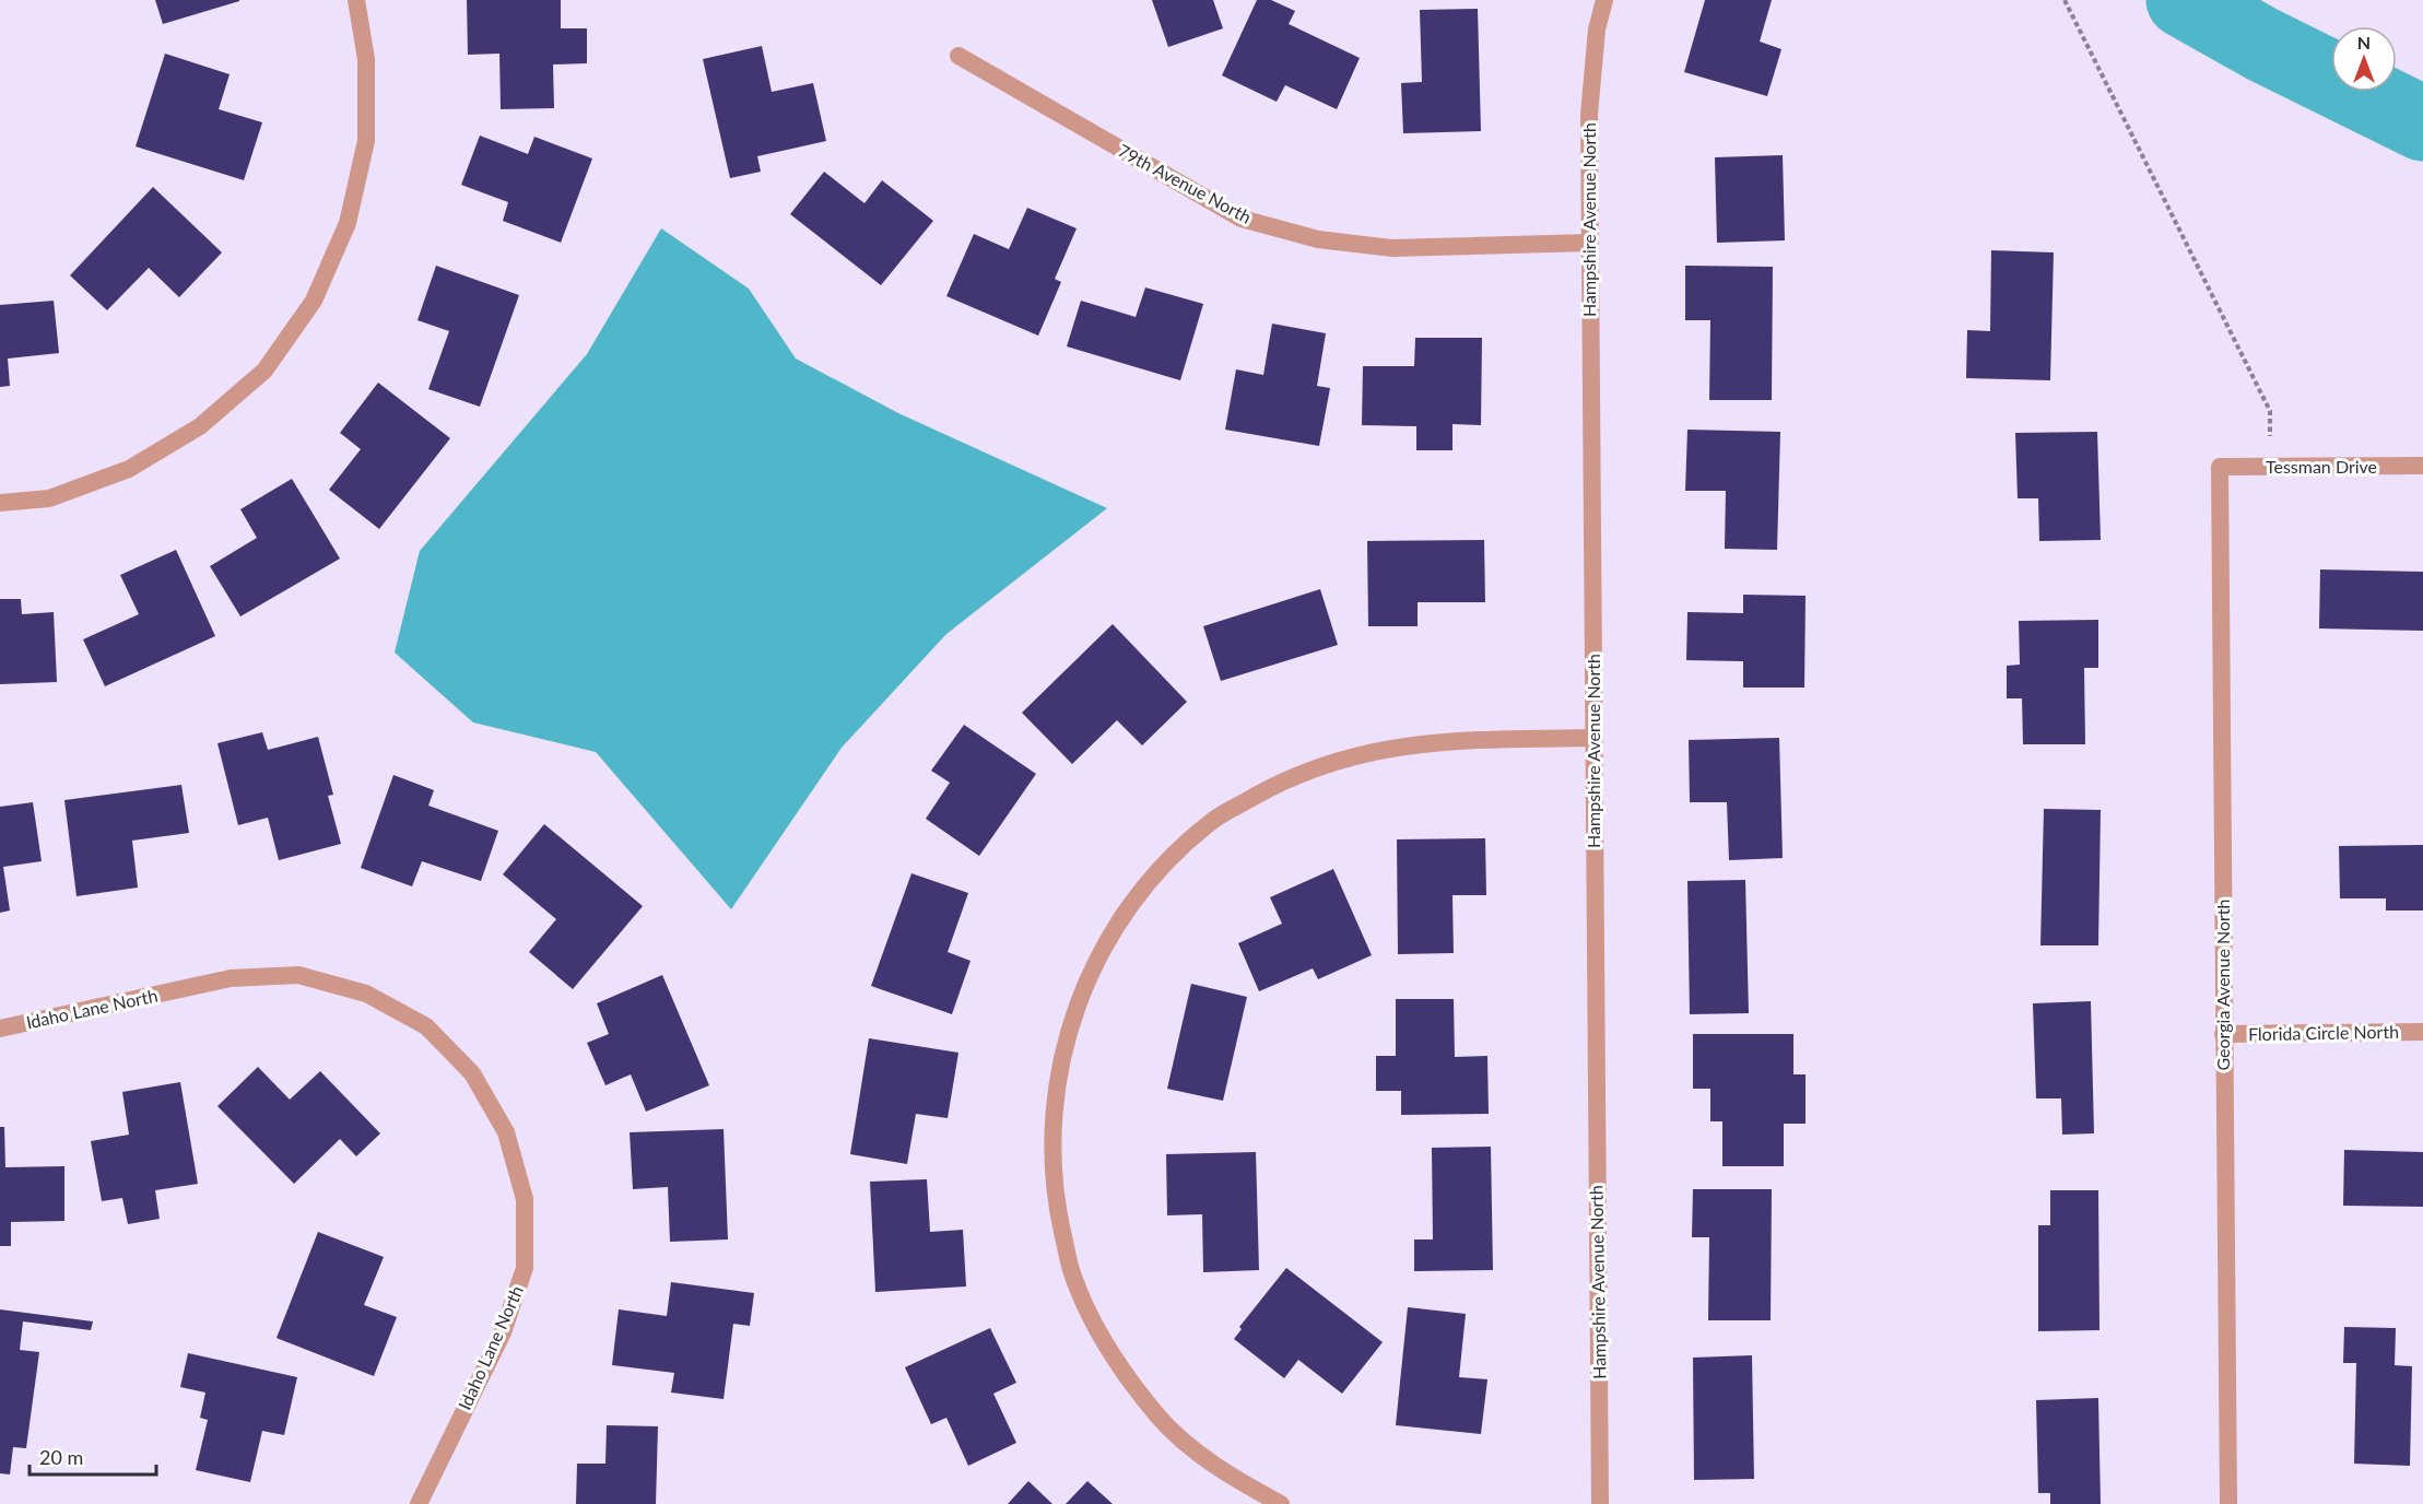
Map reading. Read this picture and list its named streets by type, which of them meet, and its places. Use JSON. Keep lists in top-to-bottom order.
{
  "streets": {
    "street": [
      "79th Avenue North",
      "Hampshire Avenue North",
      "Tessman Drive",
      "Georgia Avenue North",
      "Idaho Lane North",
      "Florida Circle North"
    ]
  },
  "crossings": [
    ["79th Avenue North", "Hampshire Avenue North"],
    ["Tessman Drive", "Georgia Avenue North"],
    ["Georgia Avenue North", "Florida Circle North"]
  ],
  "scale_bar": "20 m",
  "north": "top"
}
